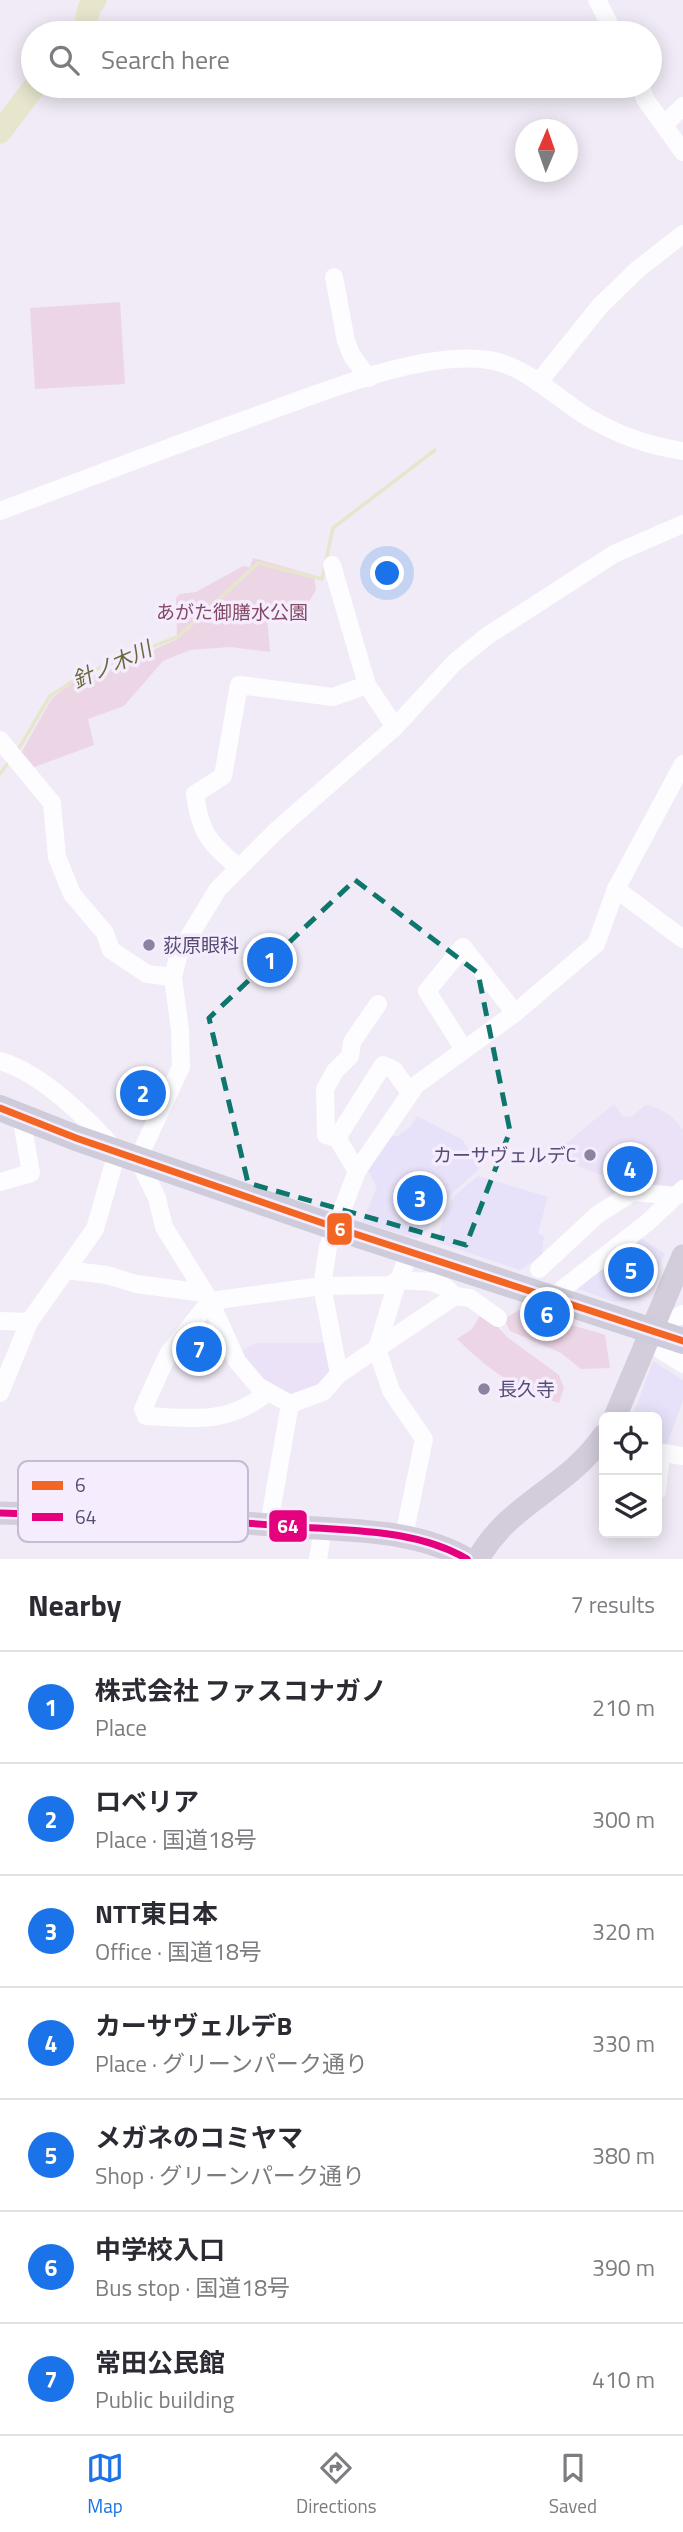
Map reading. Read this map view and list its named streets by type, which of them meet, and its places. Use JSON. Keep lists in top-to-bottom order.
{
  "water": ["針ノ木川"],
  "parks": ["あがた御膳水公園"],
  "places": ["荻原眼科", "カーサヴェルデC", "長久寺"],
  "lines": ["transit line 6", "transit line 64"],
  "legend": ["6", "64"],
  "north": "top",
  "page": {
    "search": "Search here",
    "pins": [
      "1",
      "2",
      "4",
      "3",
      "5",
      "6",
      "7"
    ],
    "heading": ["Nearby", "7 results"],
    "list": [
      {
        "mark": "1",
        "name": "株式会社 ファスコナガノ",
        "note": "Place",
        "value": "210 m"
      },
      {
        "mark": "2",
        "name": "ロベリア",
        "note": "Place · 国道18号",
        "value": "300 m"
      },
      {
        "mark": "3",
        "name": "NTT東日本",
        "note": "Office · 国道18号",
        "value": "320 m"
      },
      {
        "mark": "4",
        "name": "カーサヴェルデB",
        "note": "Place · グリーンパーク通り",
        "value": "330 m"
      },
      {
        "mark": "5",
        "name": "メガネのコミヤマ",
        "note": "Shop · グリーンパーク通り",
        "value": "380 m"
      },
      {
        "mark": "6",
        "name": "中学校入口",
        "note": "Bus stop · 国道18号",
        "value": "390 m"
      },
      {
        "mark": "7",
        "name": "常田公民館",
        "note": "Public building",
        "value": "410 m"
      }
    ],
    "nav": ["Map", "Directions", "Saved"]
  }
}
